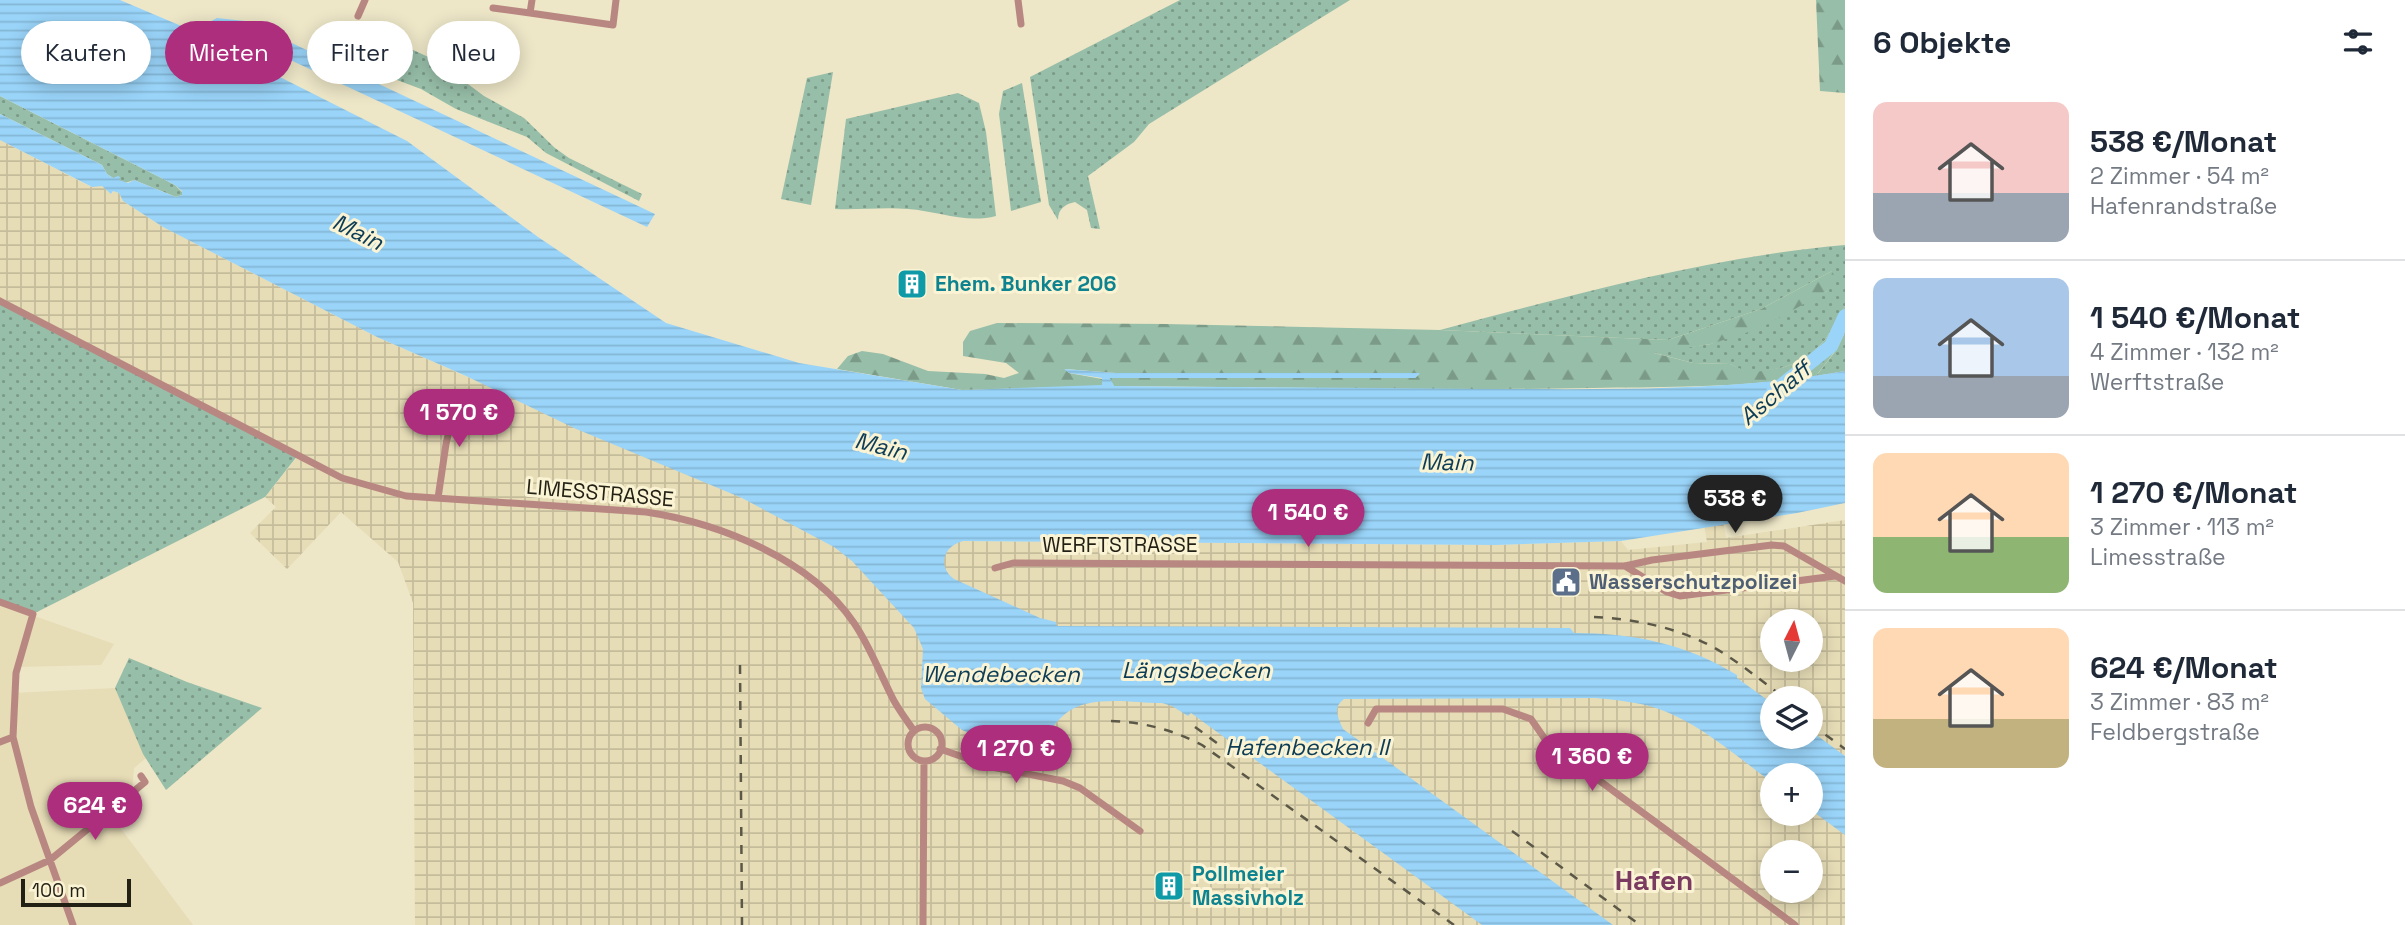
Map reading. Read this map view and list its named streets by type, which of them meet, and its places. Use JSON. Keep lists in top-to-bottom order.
{
  "streets": {
    "street": ["LIMESSTRASSE", "WERFTSTRASSE"]
  },
  "districts": ["Hafen"],
  "water": [
    "Main",
    "Aschaff",
    "Längsbecken",
    "Wendebecken",
    "Hafenbecken II"
  ],
  "places": {
    "building": ["Ehem. Bunker 206", "Pollmeier Massivholz"],
    "public building": ["Wasserschutzpolizei"]
  },
  "scale_bar": "100 m",
  "north": "top",
  "page": {
    "heading": "6 Objekte",
    "chip": [
      "Kaufen",
      "Mieten",
      "Filter",
      "Neu"
    ],
    "list": [
      {
        "name": "538 €/Monat",
        "note": "2 Zimmer · 54 m² · Hafenrandstraße"
      },
      {
        "name": "1 540 €/Monat",
        "note": "4 Zimmer · 132 m² · Werftstraße"
      },
      {
        "name": "1 270 €/Monat",
        "note": "3 Zimmer · 113 m² · Limesstraße"
      },
      {
        "name": "624 €/Monat",
        "note": "3 Zimmer · 83 m² · Feldbergstraße"
      }
    ],
    "price": [
      "1 570 €",
      "538 €",
      "1 540 €",
      "1 270 €",
      "1 360 €",
      "624 €"
    ],
    "map_buttons": ["+", "−"],
    "scale": "100 m"
  }
}
